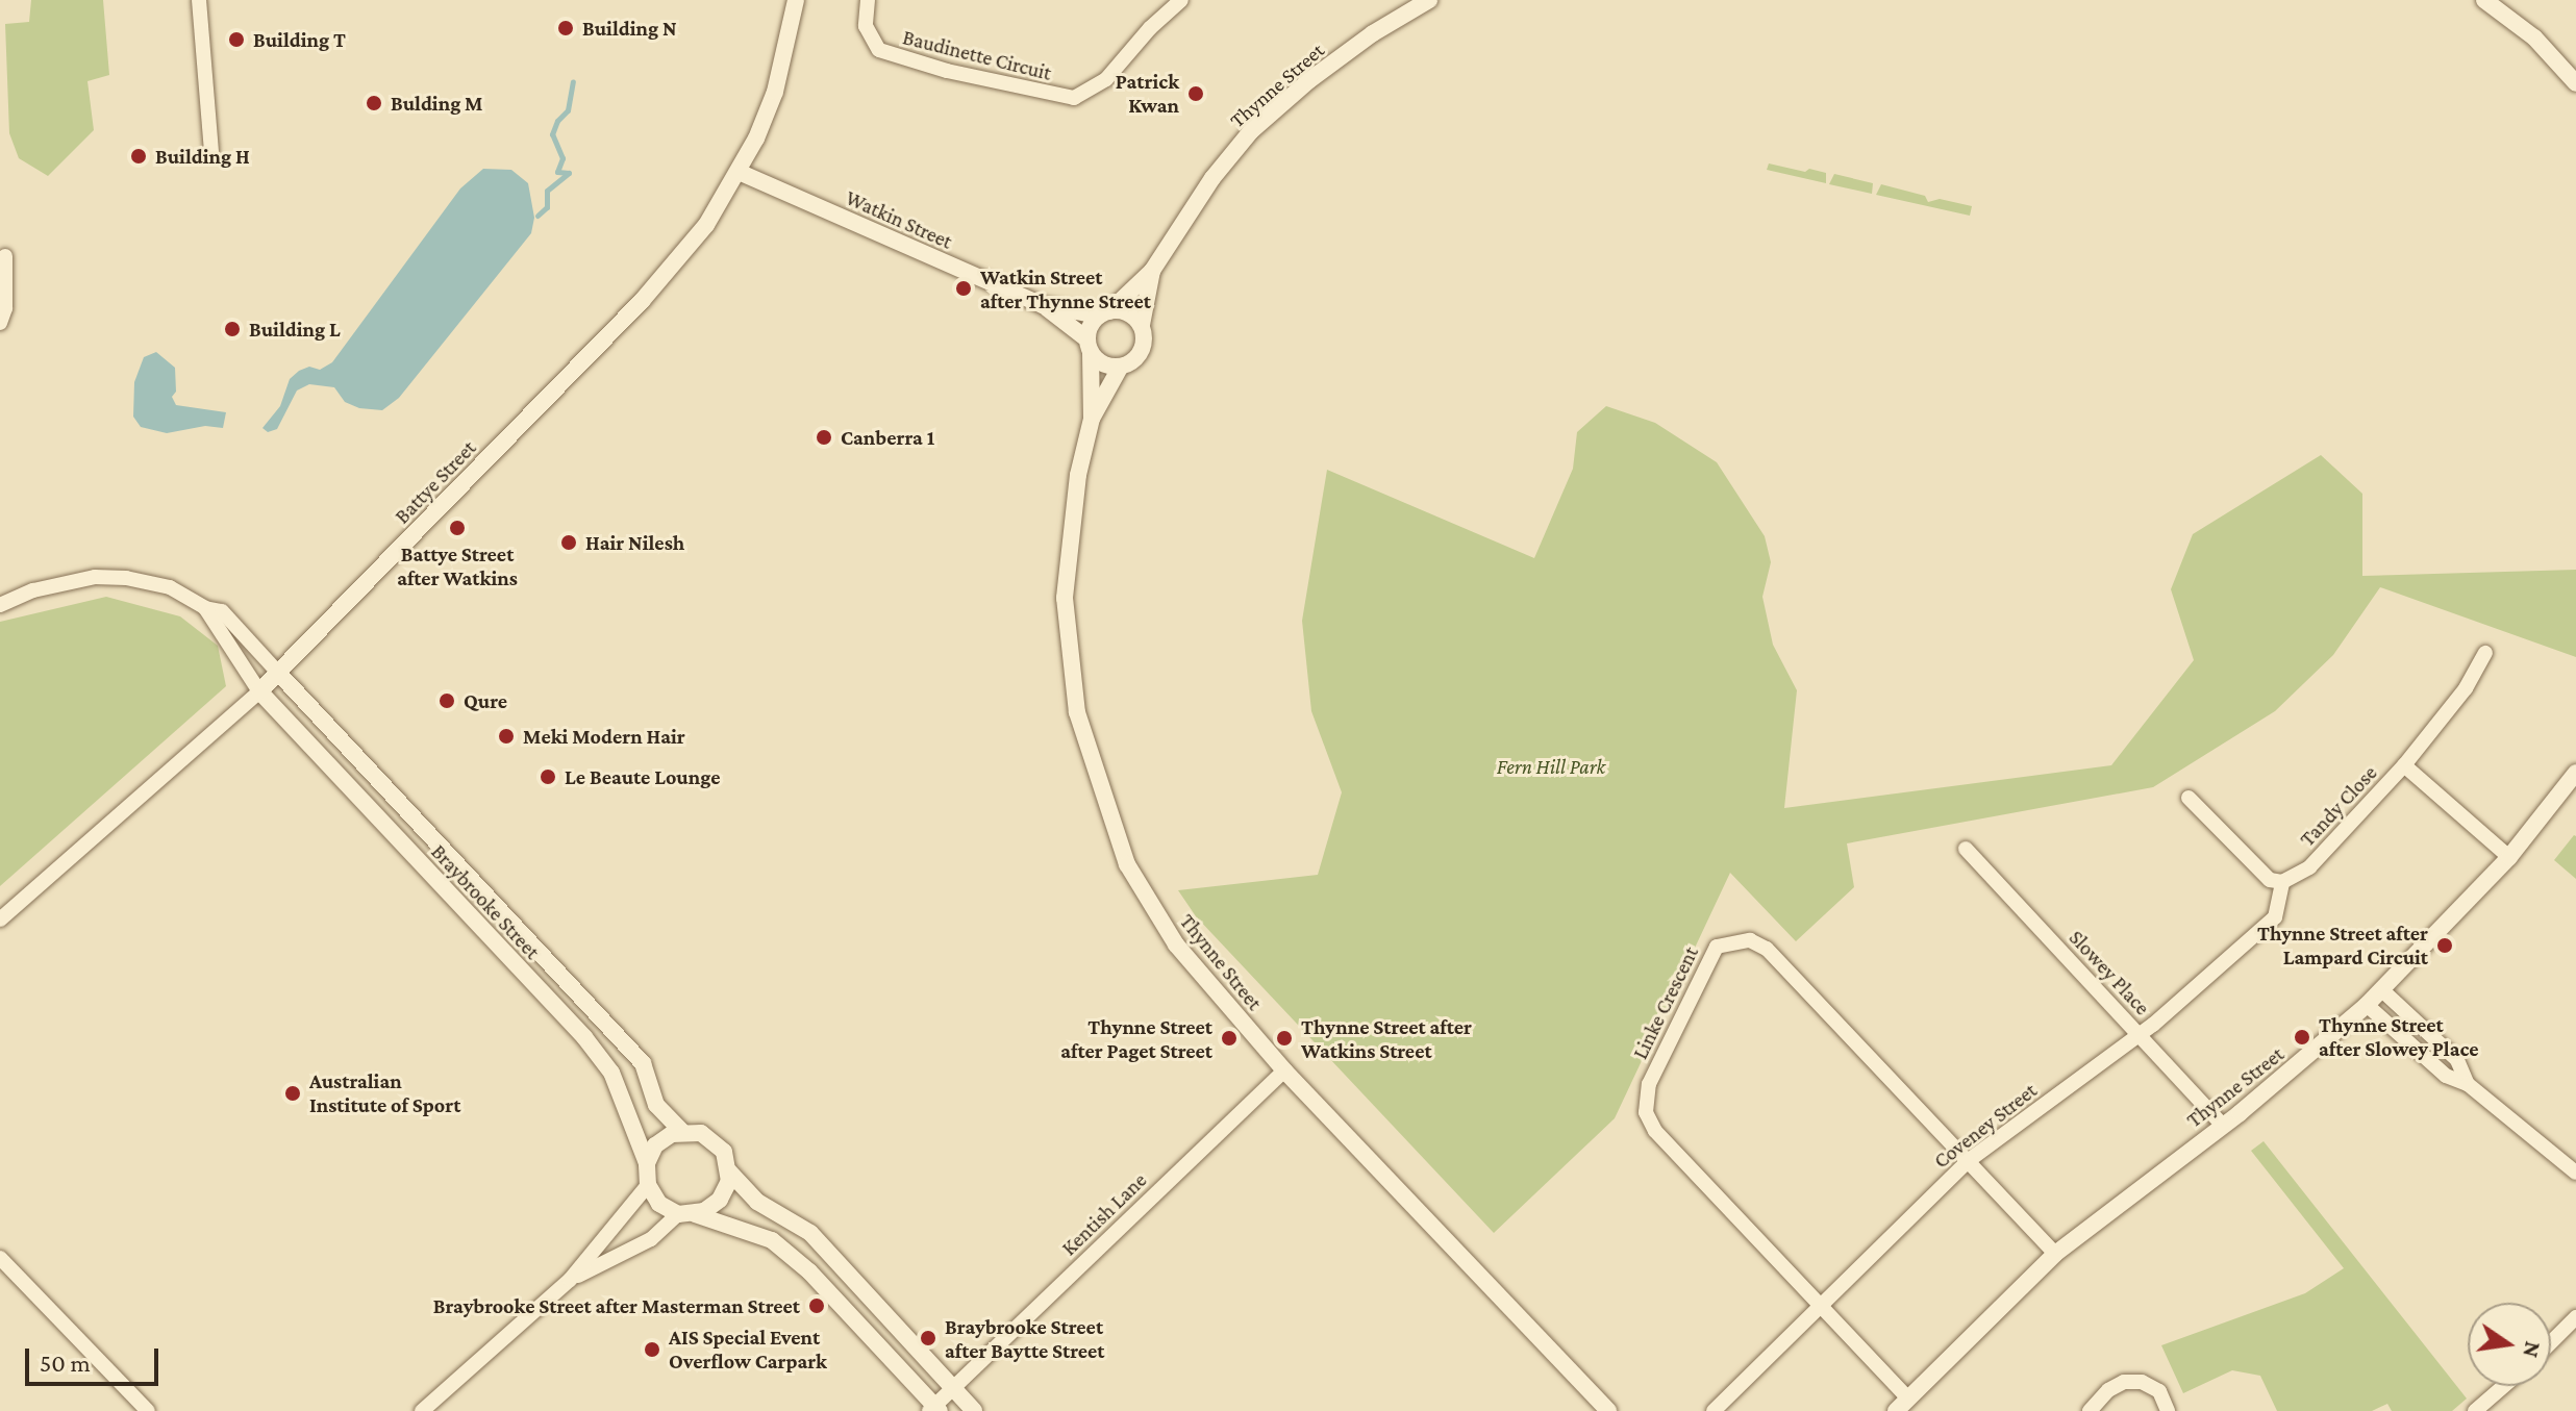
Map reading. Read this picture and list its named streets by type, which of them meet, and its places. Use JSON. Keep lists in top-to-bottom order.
{
  "streets": {
    "street": [
      "Baudinette Circuit",
      "Thynne Street",
      "Watkin Street",
      "Battye Street",
      "Tandy Close",
      "Braybrooke Street",
      "Slowey Place",
      "Linke Crescent",
      "Coveney Street",
      "Kentish Lane"
    ]
  },
  "crossings": [
    ["Thynne Street", "Watkin Street"],
    ["Thynne Street", "Tandy Close"],
    ["Thynne Street", "Slowey Place"],
    ["Thynne Street", "Linke Crescent"],
    ["Thynne Street", "Kentish Lane"],
    ["Watkin Street", "Battye Street"],
    ["Battye Street", "Braybrooke Street"],
    ["Tandy Close", "Coveney Street"],
    ["Slowey Place", "Coveney Street"],
    ["Linke Crescent", "Coveney Street"]
  ],
  "parks": ["Fern Hill Park"],
  "places": [
    "Building N",
    "Building T",
    "Patrick Kwan",
    "Bulding M",
    "Building H",
    "Watkin Street after Thynne Street",
    "Building L",
    "Canberra 1",
    "Battye Street after Watkins",
    "Hair Nilesh",
    "Qure",
    "Meki Modern Hair",
    "Le Beaute Lounge",
    "Thynne Street after Lampard Circuit",
    "Thynne Street after Slowey Place",
    "Thynne Street after Paget Street",
    "Thynne Street after Watkins Street",
    "Australian Institute of Sport",
    "Braybrooke Street after Masterman Street",
    "Braybrooke Street after Baytte Street",
    "AIS Special Event Overflow Carpark"
  ],
  "scale_bar": "50 m",
  "north": "right"
}
